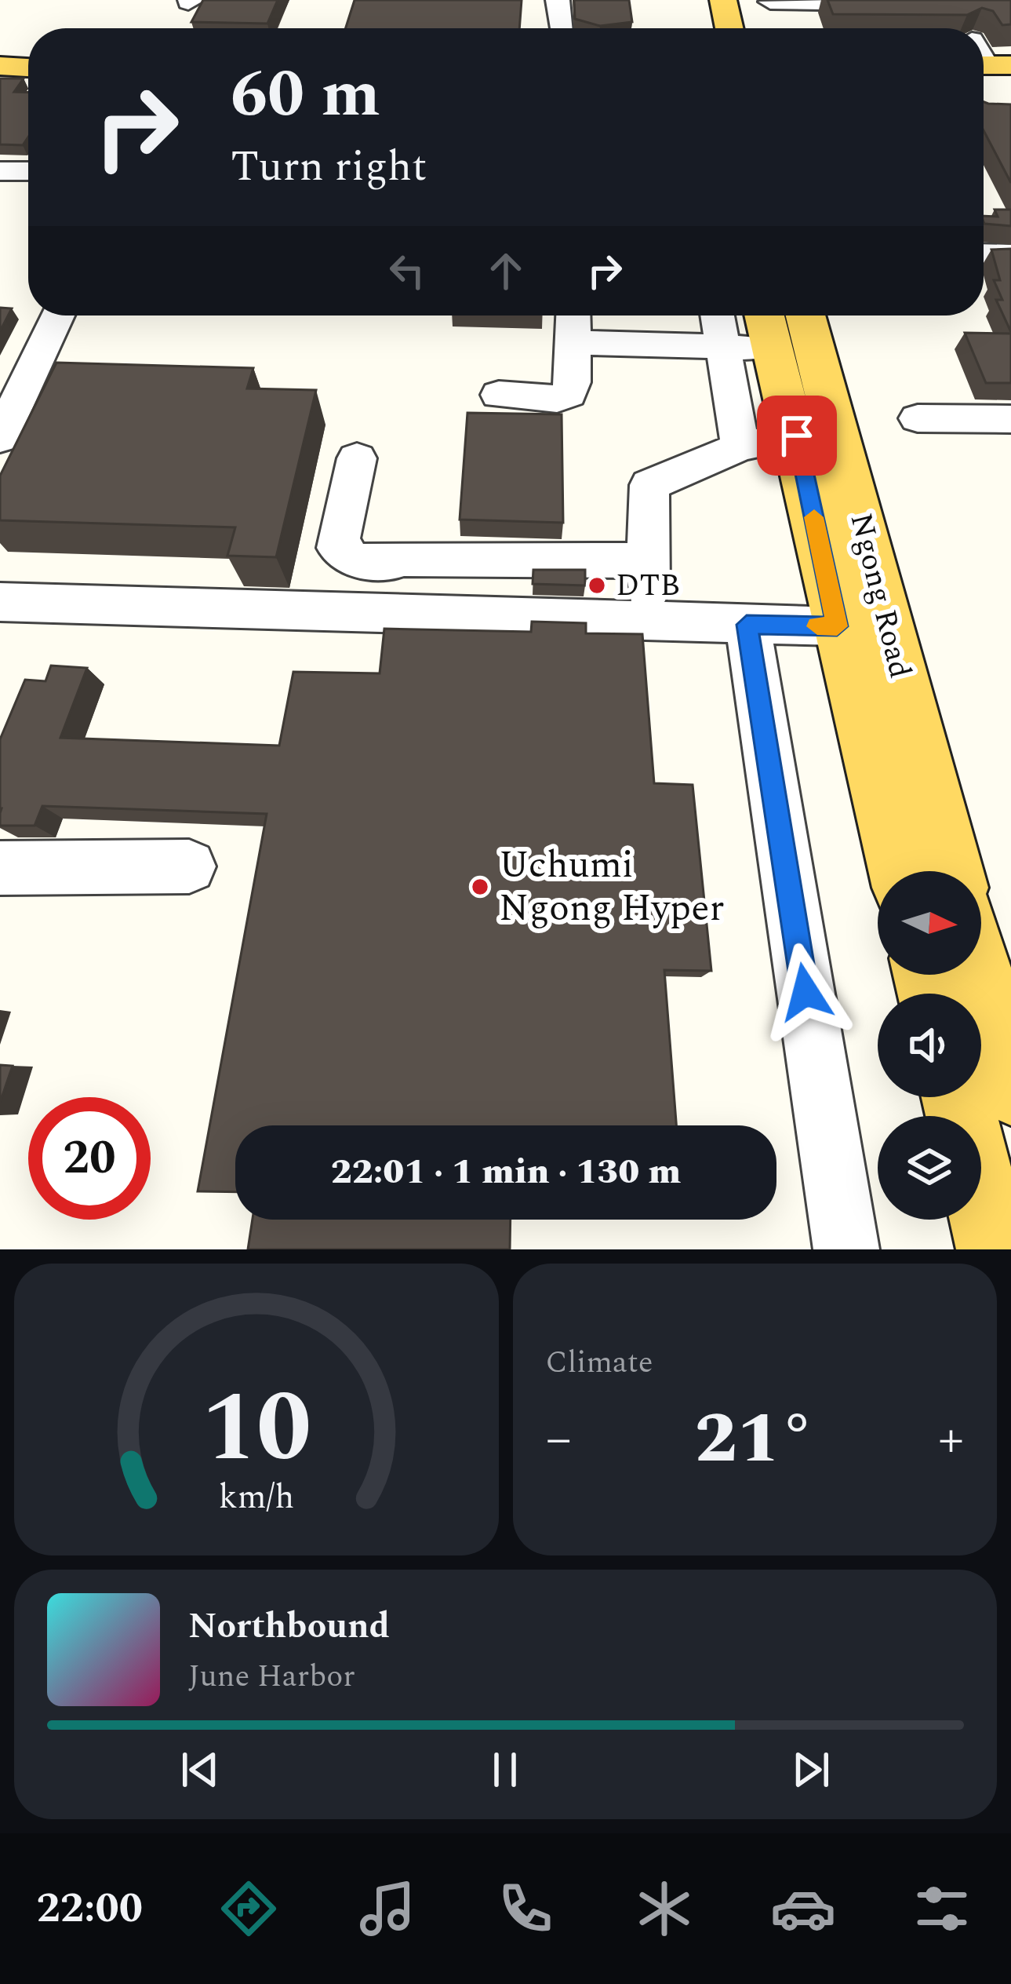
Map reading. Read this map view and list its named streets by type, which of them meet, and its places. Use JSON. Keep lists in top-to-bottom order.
{
  "streets": {
    "main road": ["Ngong Road"]
  },
  "places": ["DTB", "Uchumi Ngong Hyper"],
  "north": "right",
  "page": {
    "turn": ["60 m", "Turn right"],
    "limit": "20",
    "trip": "22:01 · 1 min · 130 m",
    "tile": "Climate",
    "heat": ["−", "21°", "+"],
    "song": ["Northbound", "June Harbor"],
    "tabs": "22:00",
    "gauge": ["10", "km/h"]
  }
}
